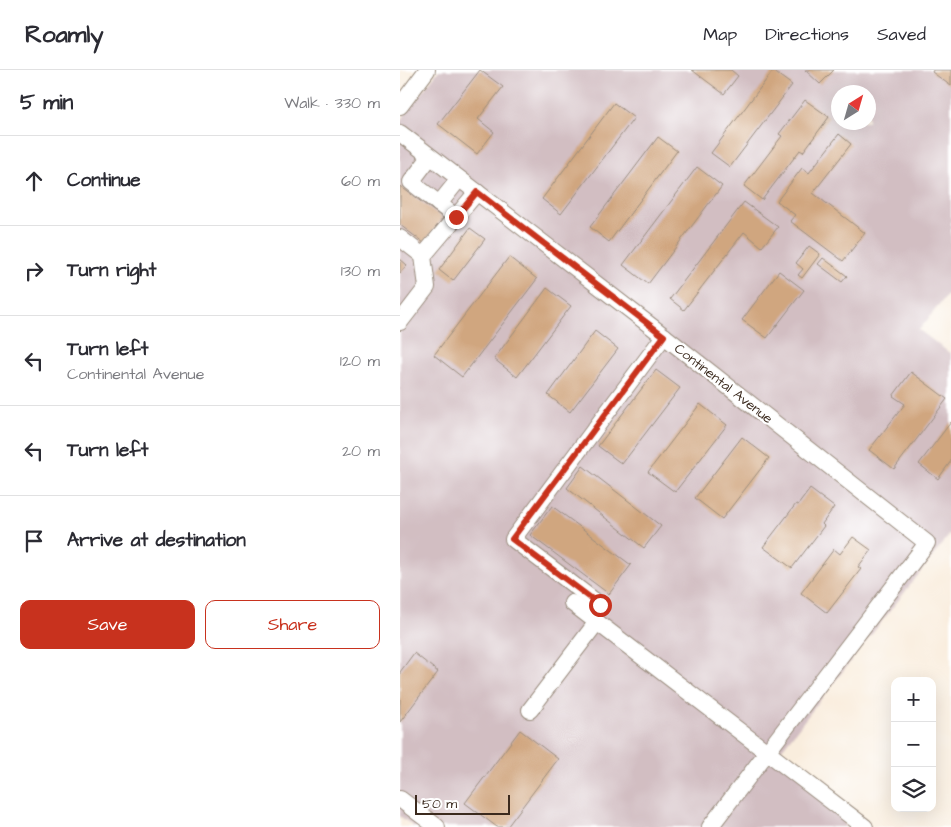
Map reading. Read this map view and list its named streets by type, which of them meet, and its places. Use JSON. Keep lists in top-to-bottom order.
{
  "streets": {
    "street": ["Continental Avenue"]
  },
  "scale_bar": "50 m",
  "north": "top right",
  "page": {
    "header": "Roamly",
    "nav": ["Map", "Directions", "Saved"],
    "heading": ["5 min", "Walk · 330 m"],
    "list": [
      ["Continue", "60 m"],
      ["Turn right", "130 m"],
      ["Turn left", "Continental Avenue", "120 m"],
      ["Turn left", "20 m"],
      "Arrive at destination"
    ],
    "buttons": ["Save", "Share"],
    "map_buttons": ["+", "−"],
    "scale": "50 m"
  }
}
